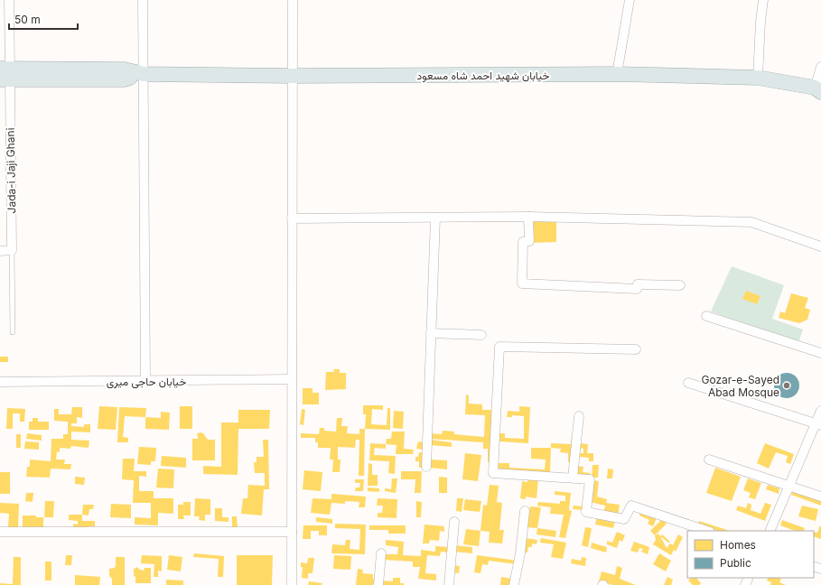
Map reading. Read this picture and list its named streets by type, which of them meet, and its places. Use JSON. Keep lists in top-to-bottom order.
{
  "streets": {
    "main road": ["خیابان شهید احمد شاه مسعود"],
    "street": ["Jada-i Jaji Ghani", "خیابان حاجی میری"]
  },
  "crossings": [
    ["خیابان شهید احمد شاه مسعود", "Jada-i Jaji Ghani"]
  ],
  "places": ["Gozar-e-Sayed Abad Mosque"],
  "legend": ["Homes", "Public"],
  "scale_bar": "50 m"
}
